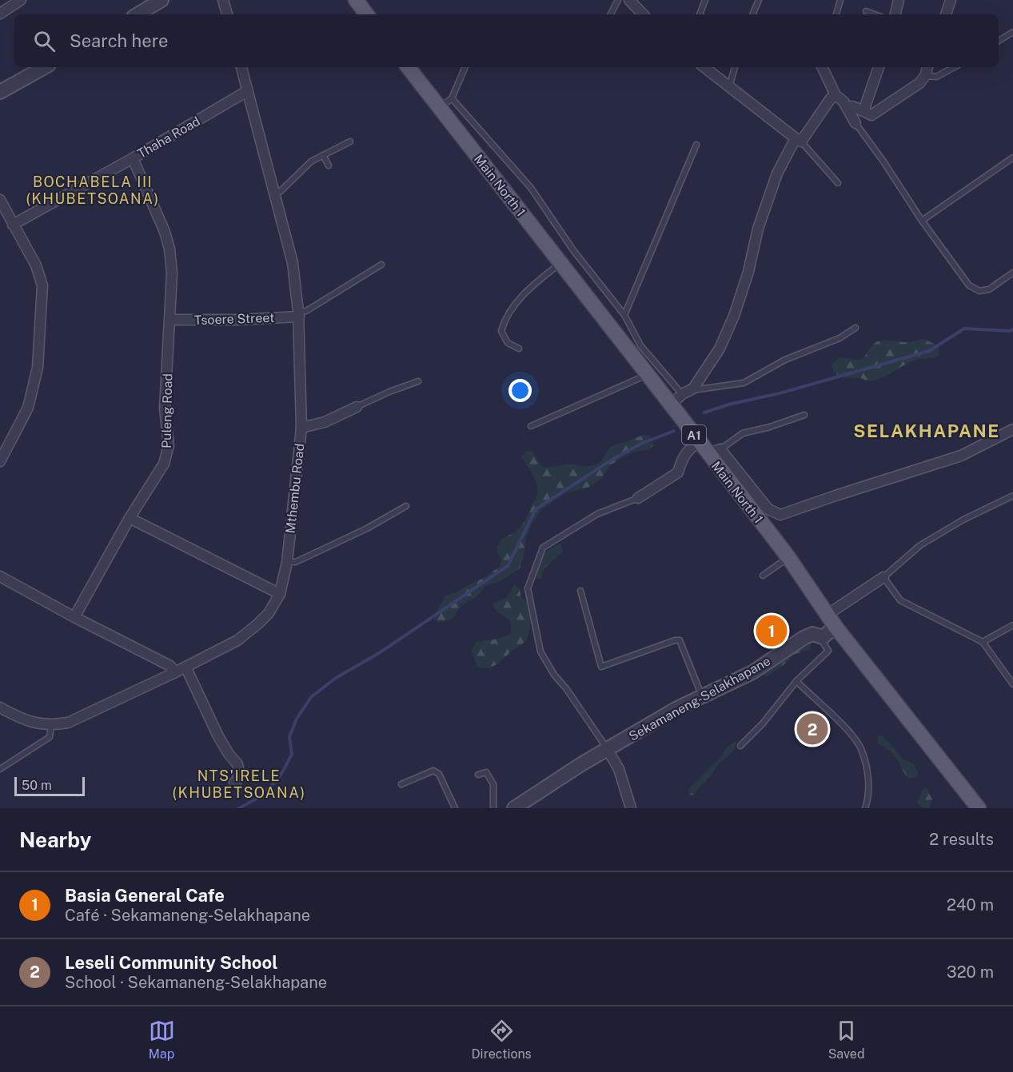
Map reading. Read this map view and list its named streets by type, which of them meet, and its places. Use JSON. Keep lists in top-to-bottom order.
{
  "streets": {
    "main road": ["Main North 1", "A1"],
    "street": [
      "Thaha Road",
      "Tsoere Street",
      "Puleng Road",
      "Mthembu Road",
      "Sekamaneng-Selakhapane"
    ]
  },
  "crossings": [
    ["Thaha Road", "Puleng Road"],
    ["Thaha Road", "Mthembu Road"],
    ["Tsoere Street", "Puleng Road"],
    ["Tsoere Street", "Mthembu Road"]
  ],
  "districts": ["BOCHABELA III (KHUBETSOANA)", "SELAKHAPANE", "NTS'IRELE (KHUBETSOANA)"],
  "scale_bar": "50 m",
  "page": {
    "search": "Search here",
    "pins": ["1", "2"],
    "scale": "50 m",
    "heading": ["Nearby", "2 results"],
    "list": [
      {
        "mark": "1",
        "name": "Basia General Cafe",
        "note": "Café · Sekamaneng-Selakhapane",
        "value": "240 m"
      },
      {
        "mark": "2",
        "name": "Leseli Community School",
        "note": "School · Sekamaneng-Selakhapane",
        "value": "320 m"
      }
    ],
    "nav": ["Map", "Directions", "Saved"]
  }
}
